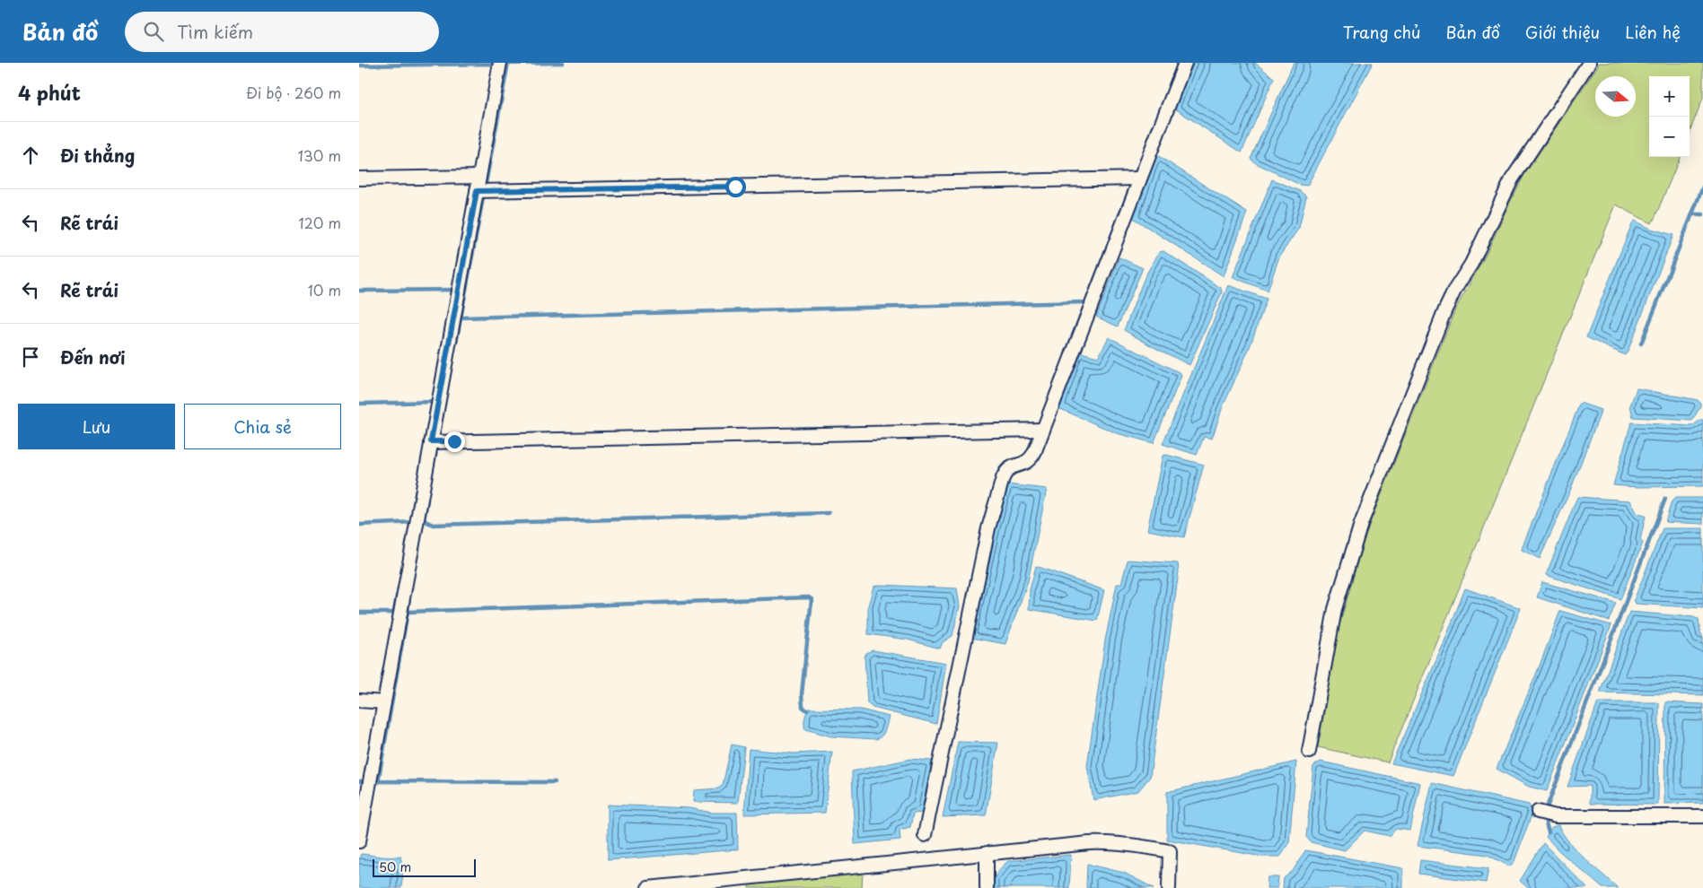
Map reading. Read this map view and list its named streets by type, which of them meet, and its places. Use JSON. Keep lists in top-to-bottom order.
{
  "scale_bar": "50 m",
  "north": "right",
  "page": {
    "header": "Bản đồ",
    "search": "Tìm kiếm",
    "nav": [
      "Trang chủ",
      "Bản đồ",
      "Giới thiệu",
      "Liên hệ"
    ],
    "heading": ["4 phút", "Đi bộ · 260 m"],
    "map_buttons": ["+", "−"],
    "list": [
      ["Đi thẳng", "130 m"],
      ["Rẽ trái", "120 m"],
      ["Rẽ trái", "10 m"],
      "Đến nơi"
    ],
    "buttons": ["Lưu", "Chia sẻ"],
    "scale": "50 m"
  }
}
